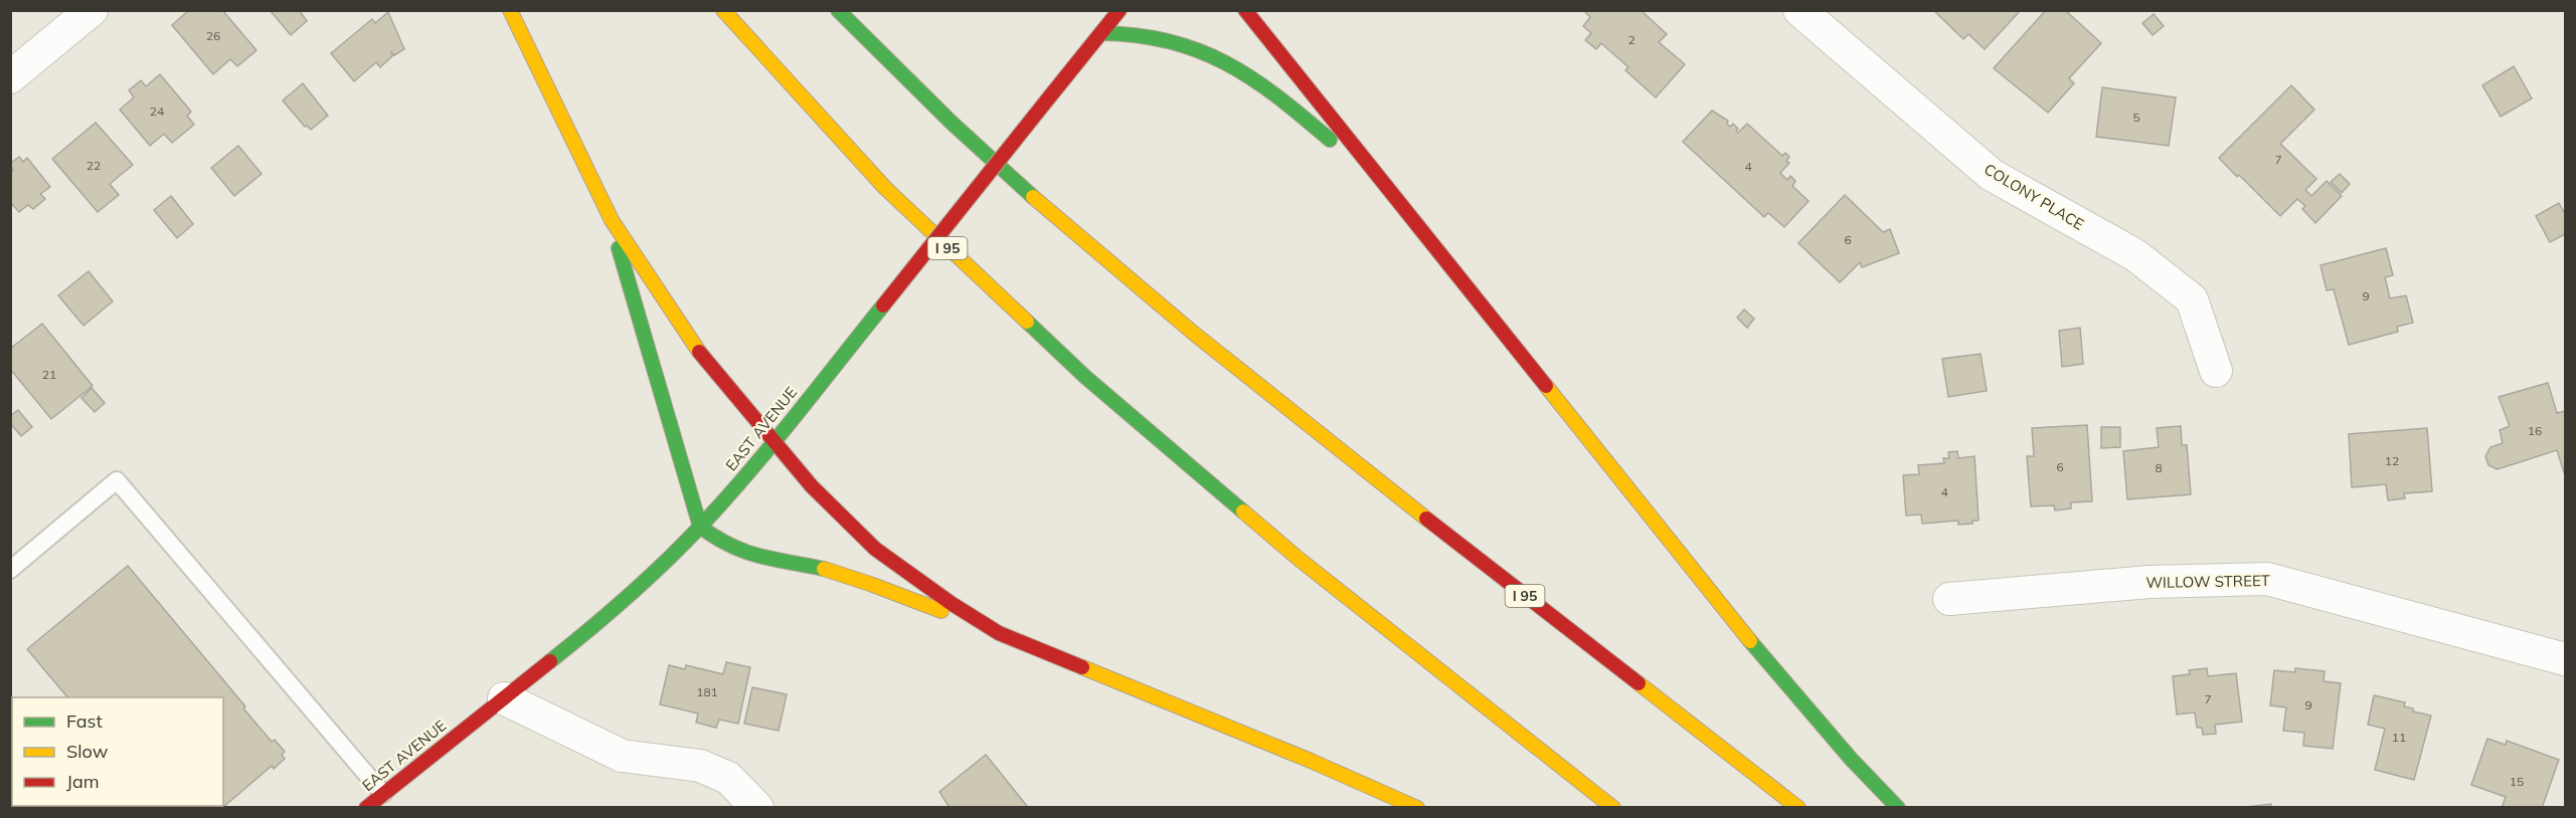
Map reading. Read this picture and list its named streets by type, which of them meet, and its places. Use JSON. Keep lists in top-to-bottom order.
{
  "streets": {
    "main road": ["I 95", "EAST AVENUE"],
    "street": ["COLONY PLACE", "WILLOW STREET"]
  },
  "house_numbers": [
    "26",
    "2",
    "24",
    "5",
    "7",
    "22",
    "4",
    "6",
    "9",
    "21",
    "16",
    "12",
    "6",
    "8",
    "4",
    "181",
    "7",
    "9",
    "11",
    "15"
  ],
  "legend": ["Fast", "Slow", "Jam"]
}
